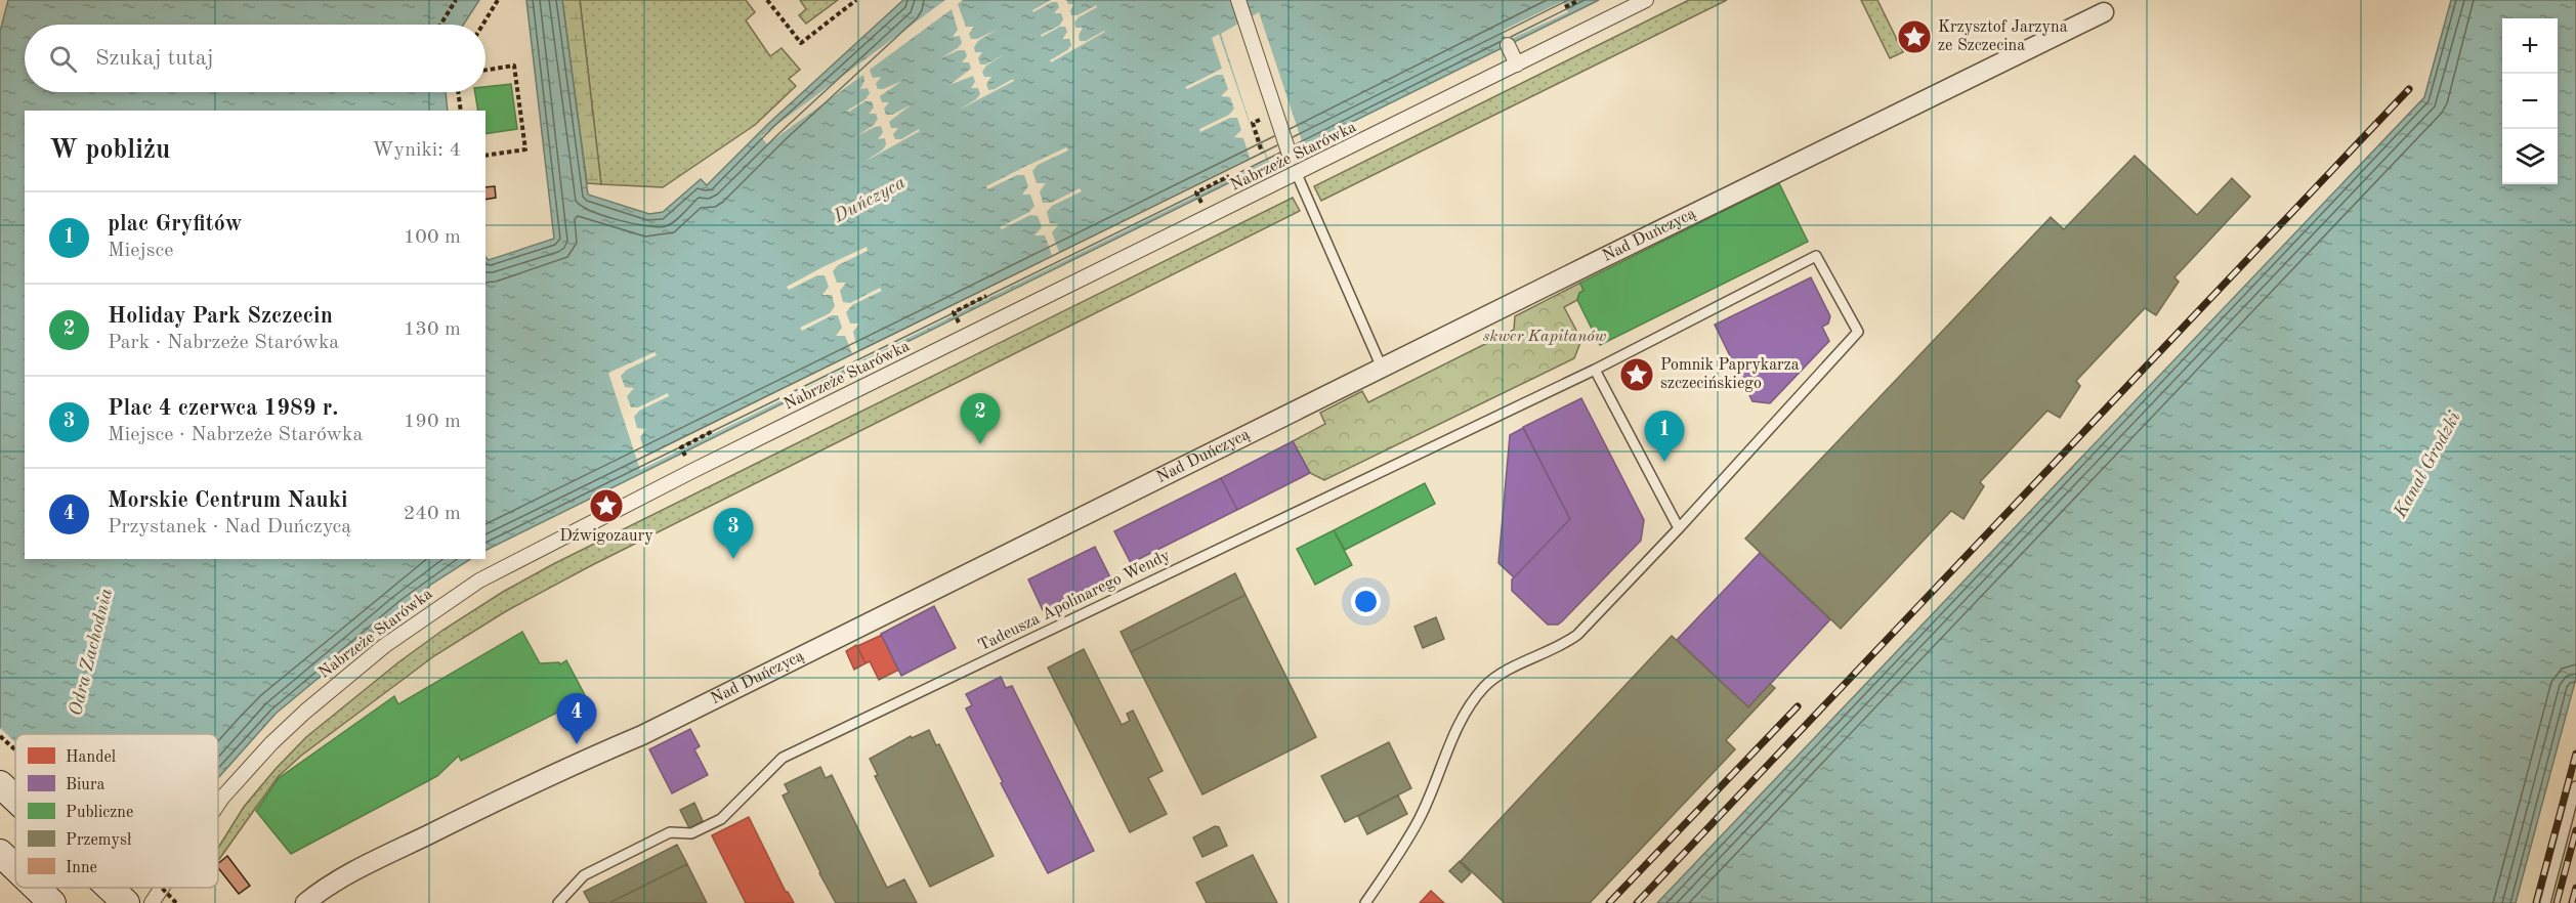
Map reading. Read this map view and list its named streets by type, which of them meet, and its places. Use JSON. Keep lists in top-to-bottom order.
{
  "streets": {
    "street": ["Nabrzeże Starówka", "Nad Duńczycą"],
    "lane": ["Tadeusza Apolinarego Wendy"]
  },
  "water": ["Duńczyca", "Kanał Grodzki", "Odra Zachodnia"],
  "parks": ["skwer Kapitanów"],
  "places": {
    "place": ["Krzysztof Jarzyna ze Szczecina", "Pomnik Paprykarza szczecińskiego", "Dźwigozaury"]
  },
  "legend": [
    "Handel",
    "Biura",
    "Publiczne",
    "Przemysł",
    "Inne"
  ],
  "page": {
    "map_buttons": ["+", "−"],
    "search": "Szukaj tutaj",
    "heading": ["W pobliżu", "Wyniki: 4"],
    "list": [
      {
        "mark": "1",
        "name": "plac Gryfitów",
        "note": "Miejsce",
        "value": "100 m"
      },
      {
        "mark": "2",
        "name": "Holiday Park Szczecin",
        "note": "Park · Nabrzeże Starówka",
        "value": "130 m"
      },
      {
        "mark": "3",
        "name": "Plac 4 czerwca 1989 r.",
        "note": "Miejsce · Nabrzeże Starówka",
        "value": "190 m"
      },
      {
        "mark": "4",
        "name": "Morskie Centrum Nauki",
        "note": "Przystanek · Nad Duńczycą",
        "value": "240 m"
      }
    ],
    "pins": [
      "2",
      "1",
      "3",
      "4"
    ]
  }
}
